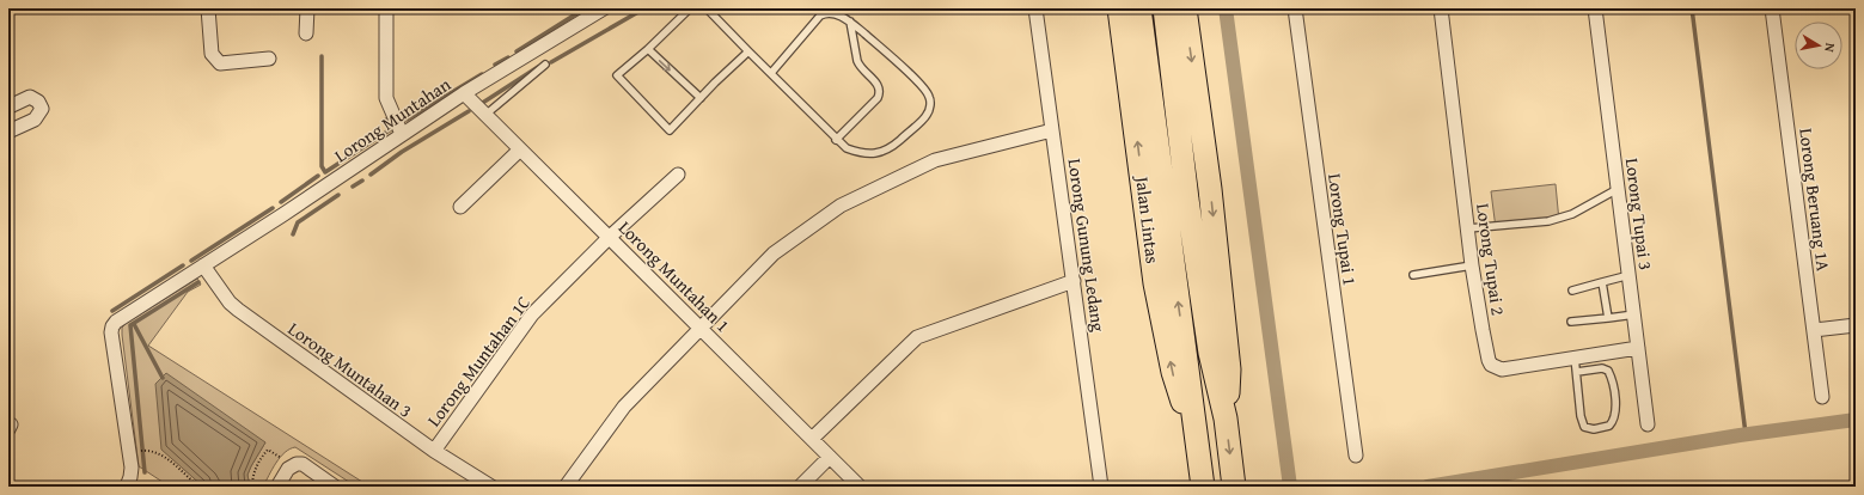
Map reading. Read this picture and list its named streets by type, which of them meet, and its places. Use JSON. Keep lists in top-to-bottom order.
{
  "streets": {
    "highway": ["Jalan Lintas"],
    "street": [
      "Lorong Muntahan",
      "Lorong Beruang 1A",
      "Lorong Tupai 3",
      "Lorong Tupai 1",
      "Lorong Gunung Ledang",
      "Lorong Tupai 2",
      "Lorong Muntahan 1",
      "Lorong Muntahan 1C",
      "Lorong Muntahan 3"
    ]
  },
  "crossings": [
    ["Lorong Muntahan", "Lorong Muntahan 1"],
    ["Lorong Muntahan", "Lorong Muntahan 3"],
    ["Lorong Tupai 3", "Lorong Tupai 2"],
    ["Lorong Muntahan 1", "Lorong Muntahan 1C"],
    ["Lorong Muntahan 1C", "Lorong Muntahan 3"]
  ],
  "north": "right"
}
